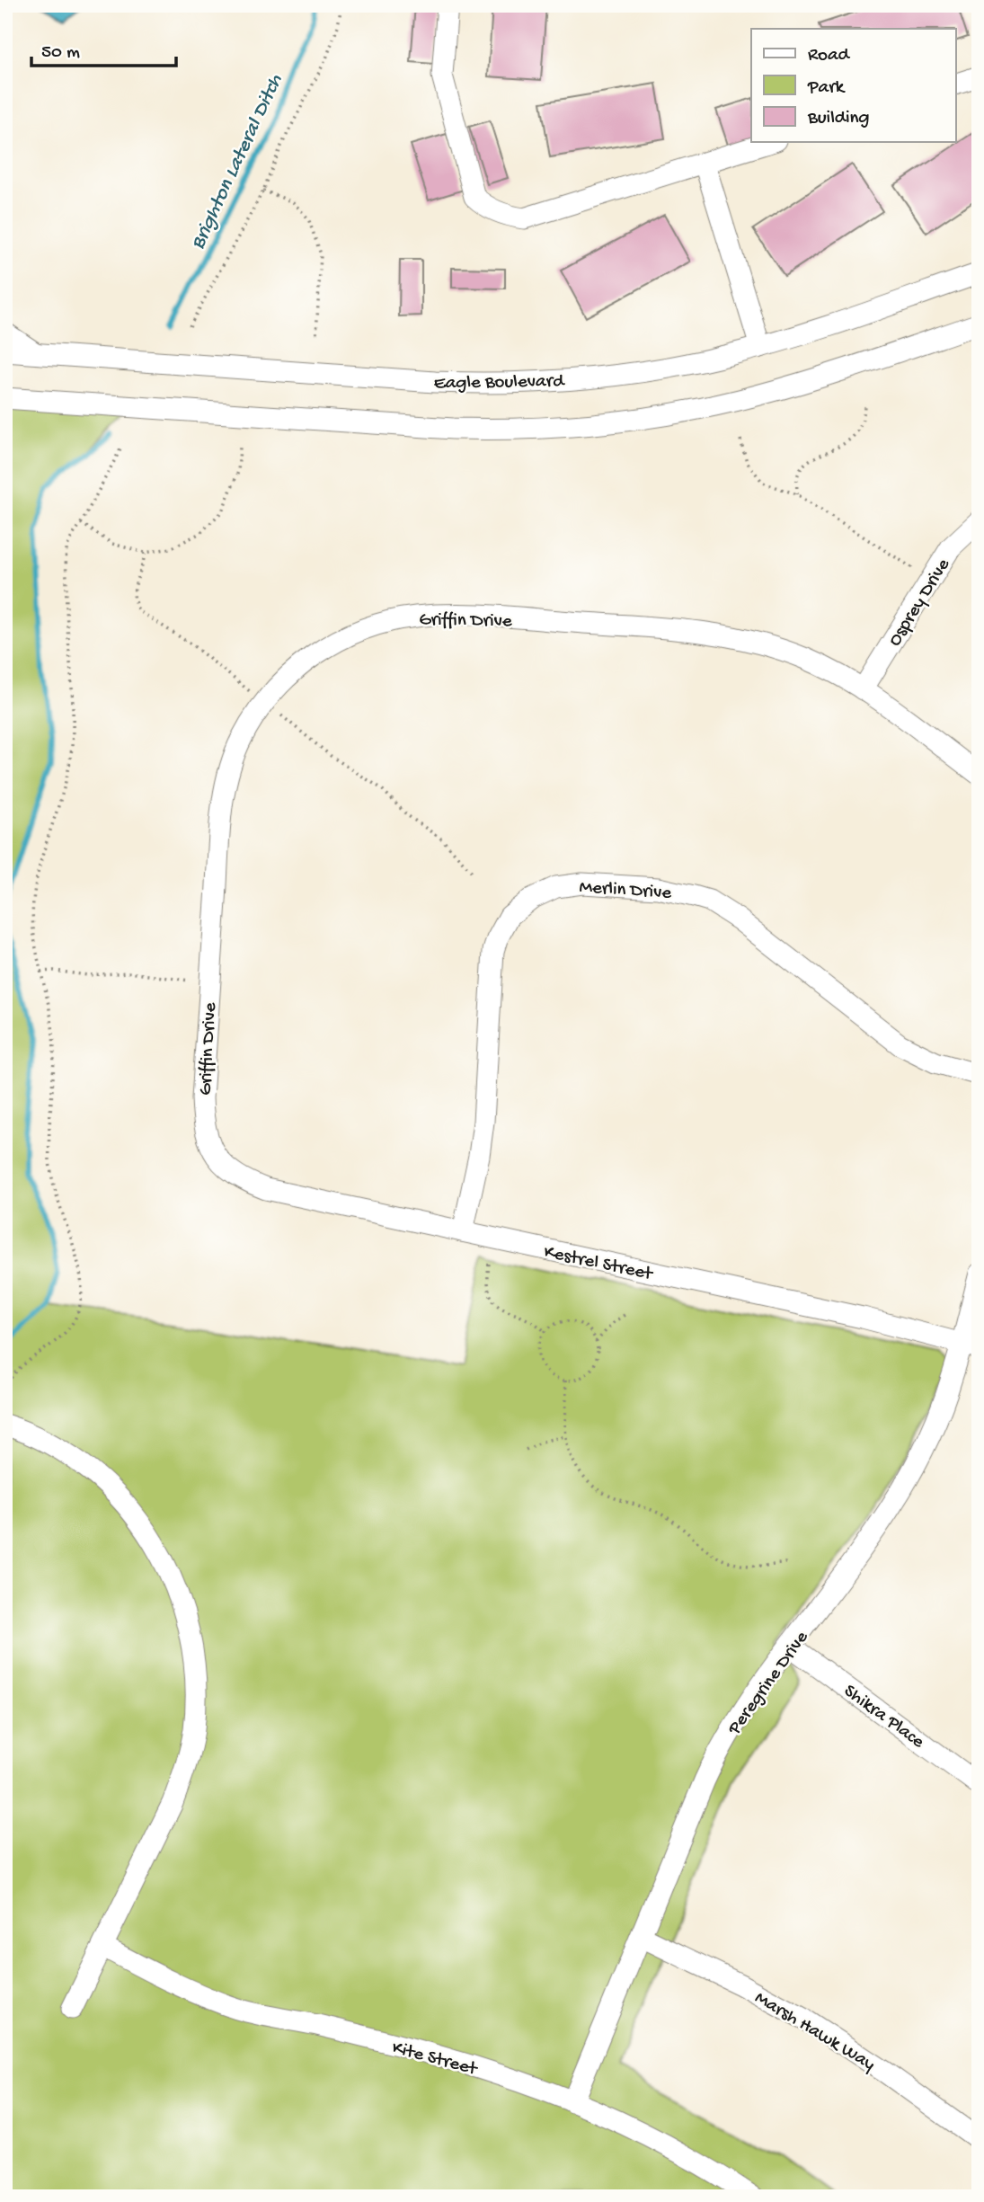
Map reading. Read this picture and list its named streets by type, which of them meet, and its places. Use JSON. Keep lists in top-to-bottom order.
{
  "streets": {
    "street": [
      "Eagle Boulevard",
      "Osprey Drive",
      "Griffin Drive",
      "Merlin Drive",
      "Kestrel Street",
      "Peregrine Drive",
      "Shikra Place",
      "Marsh Hawk Way",
      "Kite Street"
    ]
  },
  "crossings": [
    ["Osprey Drive", "Griffin Drive"],
    ["Griffin Drive", "Kestrel Street"],
    ["Merlin Drive", "Kestrel Street"],
    ["Kestrel Street", "Peregrine Drive"],
    ["Peregrine Drive", "Shikra Place"],
    ["Peregrine Drive", "Marsh Hawk Way"],
    ["Peregrine Drive", "Kite Street"]
  ],
  "water": ["Brighton Lateral Ditch"],
  "legend": ["Road", "Park", "Building"],
  "scale_bar": "50 m"
}
